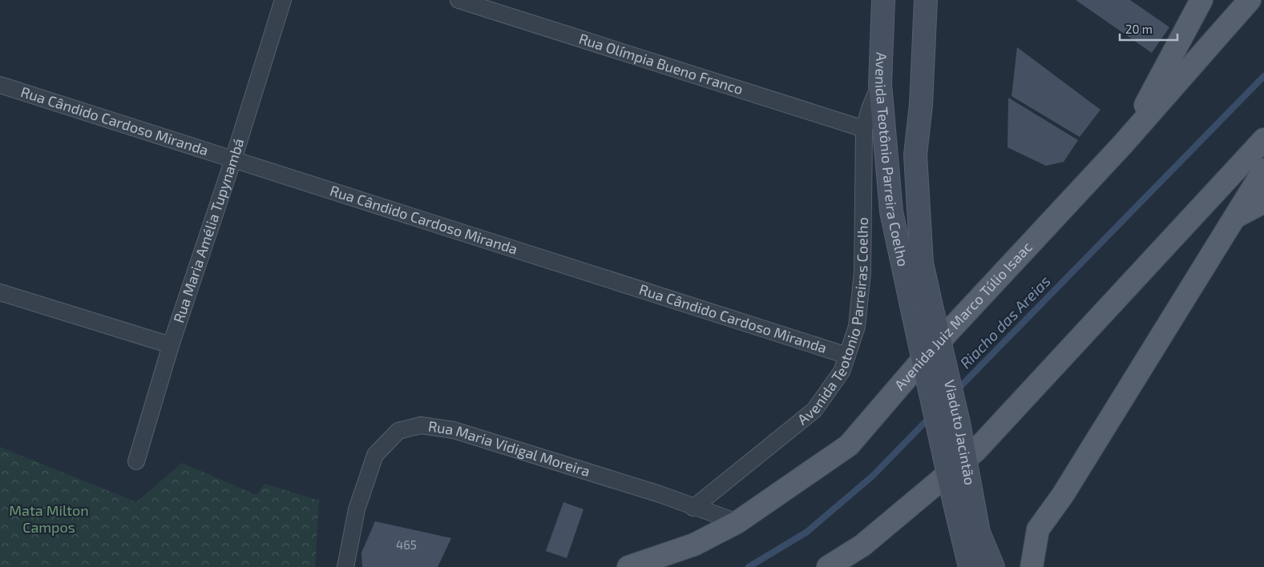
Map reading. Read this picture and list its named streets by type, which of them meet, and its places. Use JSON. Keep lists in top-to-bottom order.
{
  "streets": {
    "main road": ["Avenida Teotônio Parreira Coelho", "Avenida Juiz Marco Túlio Isaac", "Viaduto Jacintão"],
    "street": [
      "Rua Olímpia Bueno Franco",
      "Rua Cândido Cardoso Miranda",
      "Rua Maria Amélia Tupynambá",
      "Avenida Teotonio Parreiras Coelho",
      "Rua Maria Vidigal Moreira"
    ]
  },
  "crossings": [
    ["Rua Olímpia Bueno Franco", "Avenida Teotonio Parreiras Coelho"],
    ["Rua Cândido Cardoso Miranda", "Rua Maria Amélia Tupynambá"],
    ["Rua Cândido Cardoso Miranda", "Avenida Teotonio Parreiras Coelho"],
    ["Avenida Teotônio Parreira Coelho", "Avenida Teotonio Parreiras Coelho"],
    ["Avenida Teotônio Parreira Coelho", "Viaduto Jacintão"],
    ["Avenida Juiz Marco Túlio Isaac", "Rua Maria Vidigal Moreira"],
    ["Avenida Teotonio Parreiras Coelho", "Rua Maria Vidigal Moreira"]
  ],
  "water": ["Riacho das Areias"],
  "parks": ["Mata Milton Campos"],
  "house_numbers": ["465"],
  "scale_bar": "20 m"
}
